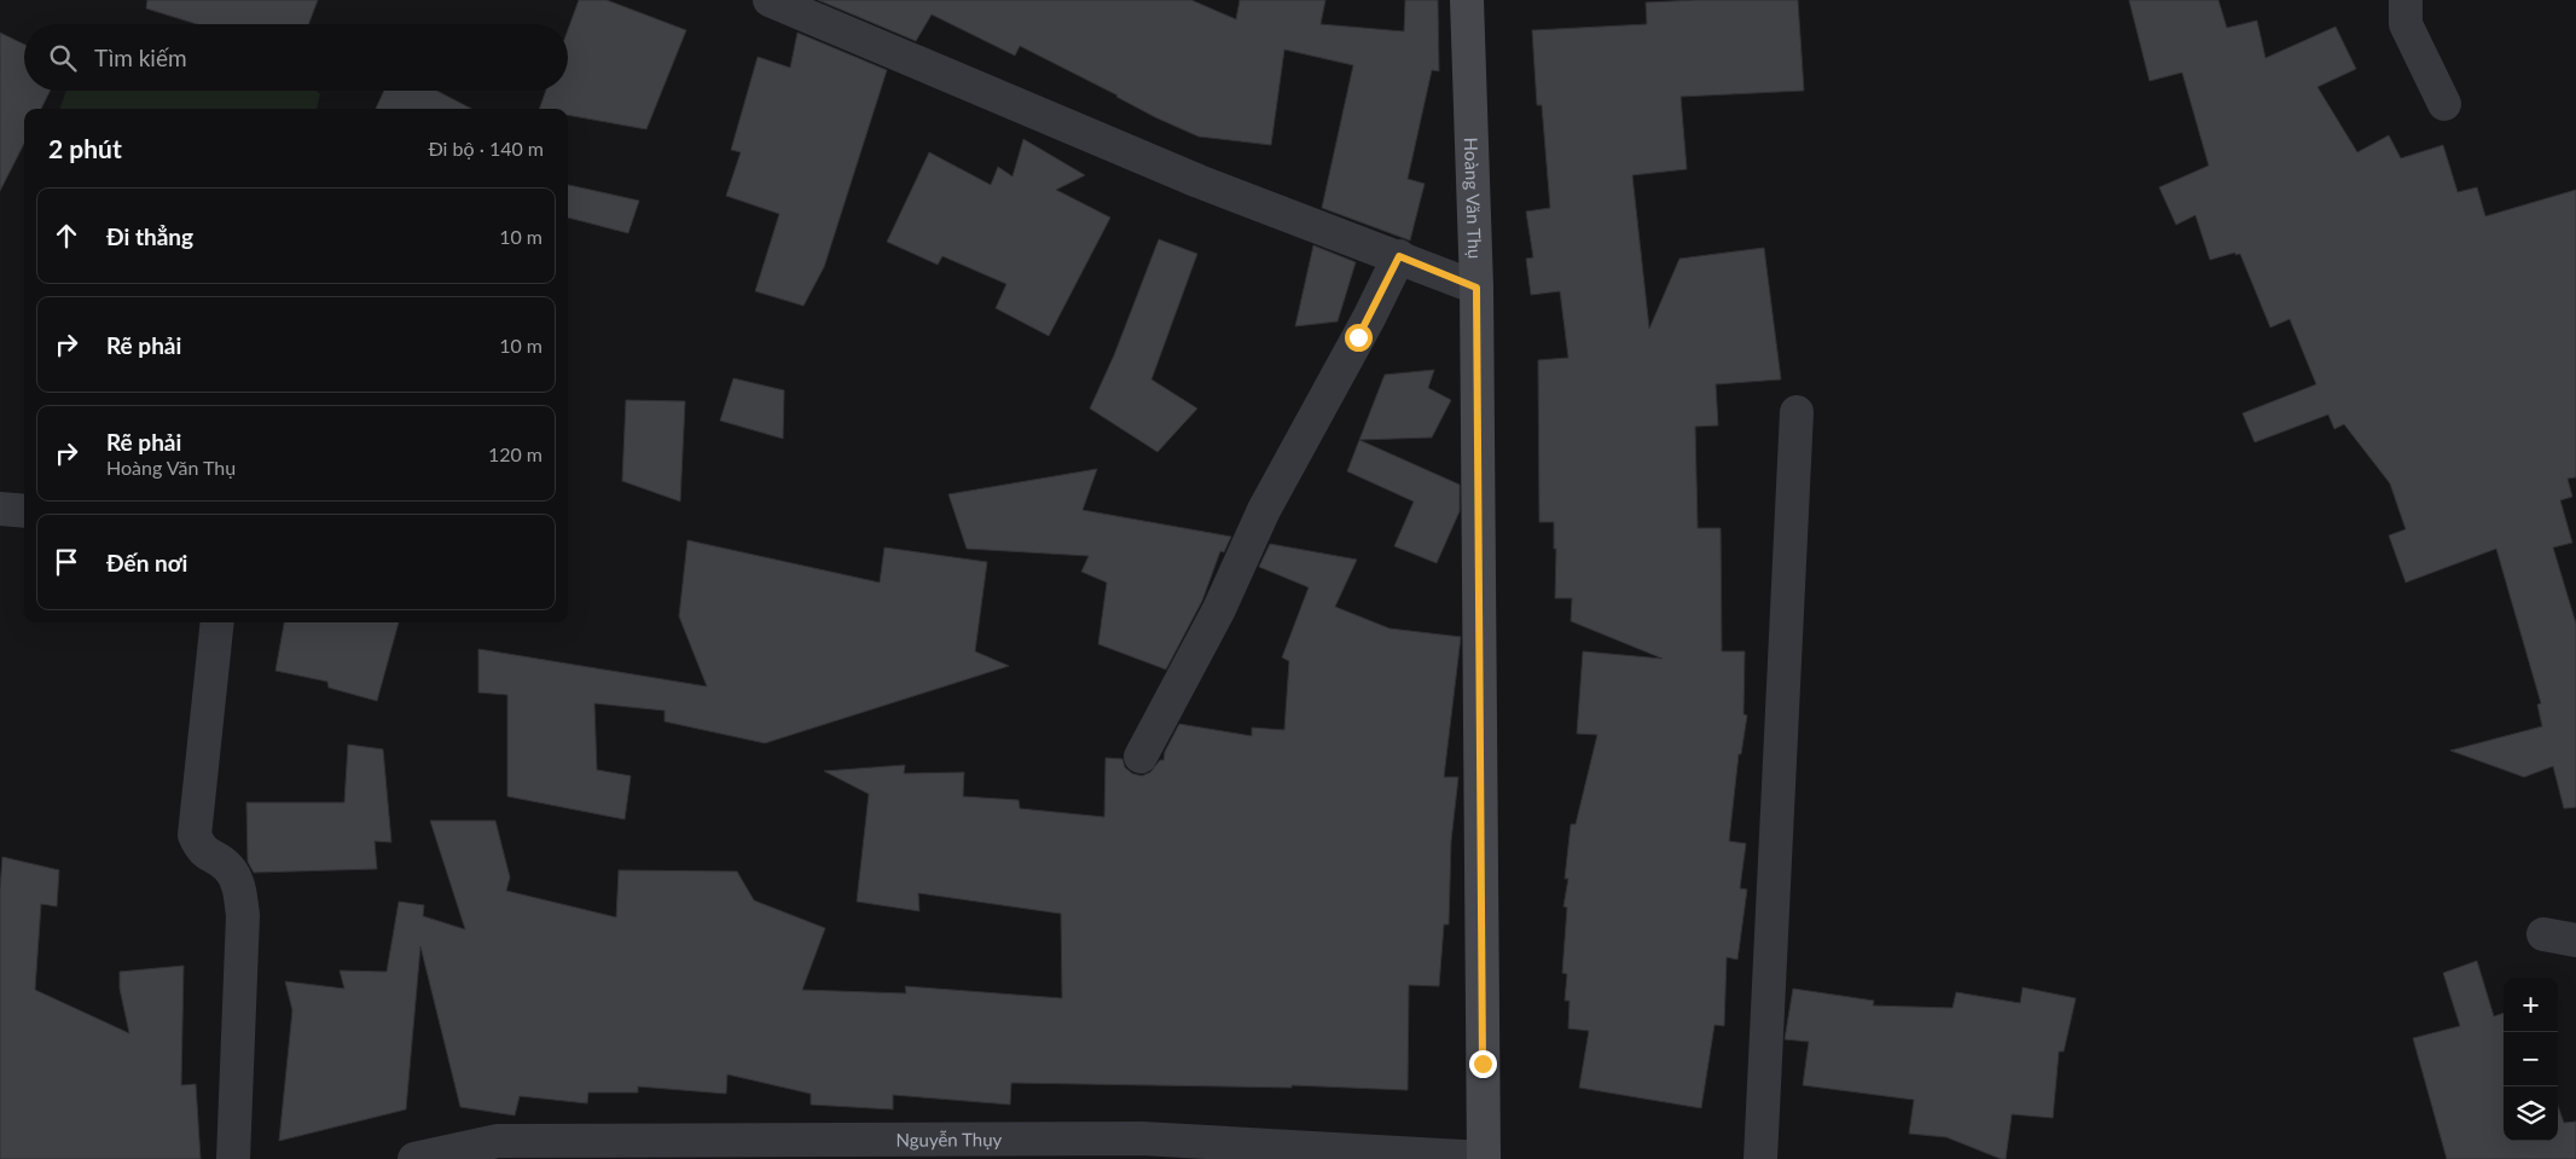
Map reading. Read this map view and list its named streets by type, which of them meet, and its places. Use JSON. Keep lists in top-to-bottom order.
{
  "streets": {
    "main road": ["Hoàng Văn Thụ"],
    "street": ["Nguyễn Thụy"]
  },
  "crossings": [
    ["Hoàng Văn Thụ", "Nguyễn Thụy"]
  ],
  "page": {
    "search": "Tìm kiếm",
    "heading": ["2 phút", "Đi bộ · 140 m"],
    "list": [
      ["Đi thẳng", "10 m"],
      ["Rẽ phải", "10 m"],
      ["Rẽ phải", "Hoàng Văn Thụ", "120 m"],
      "Đến nơi"
    ],
    "map_buttons": ["+", "−"]
  }
}
